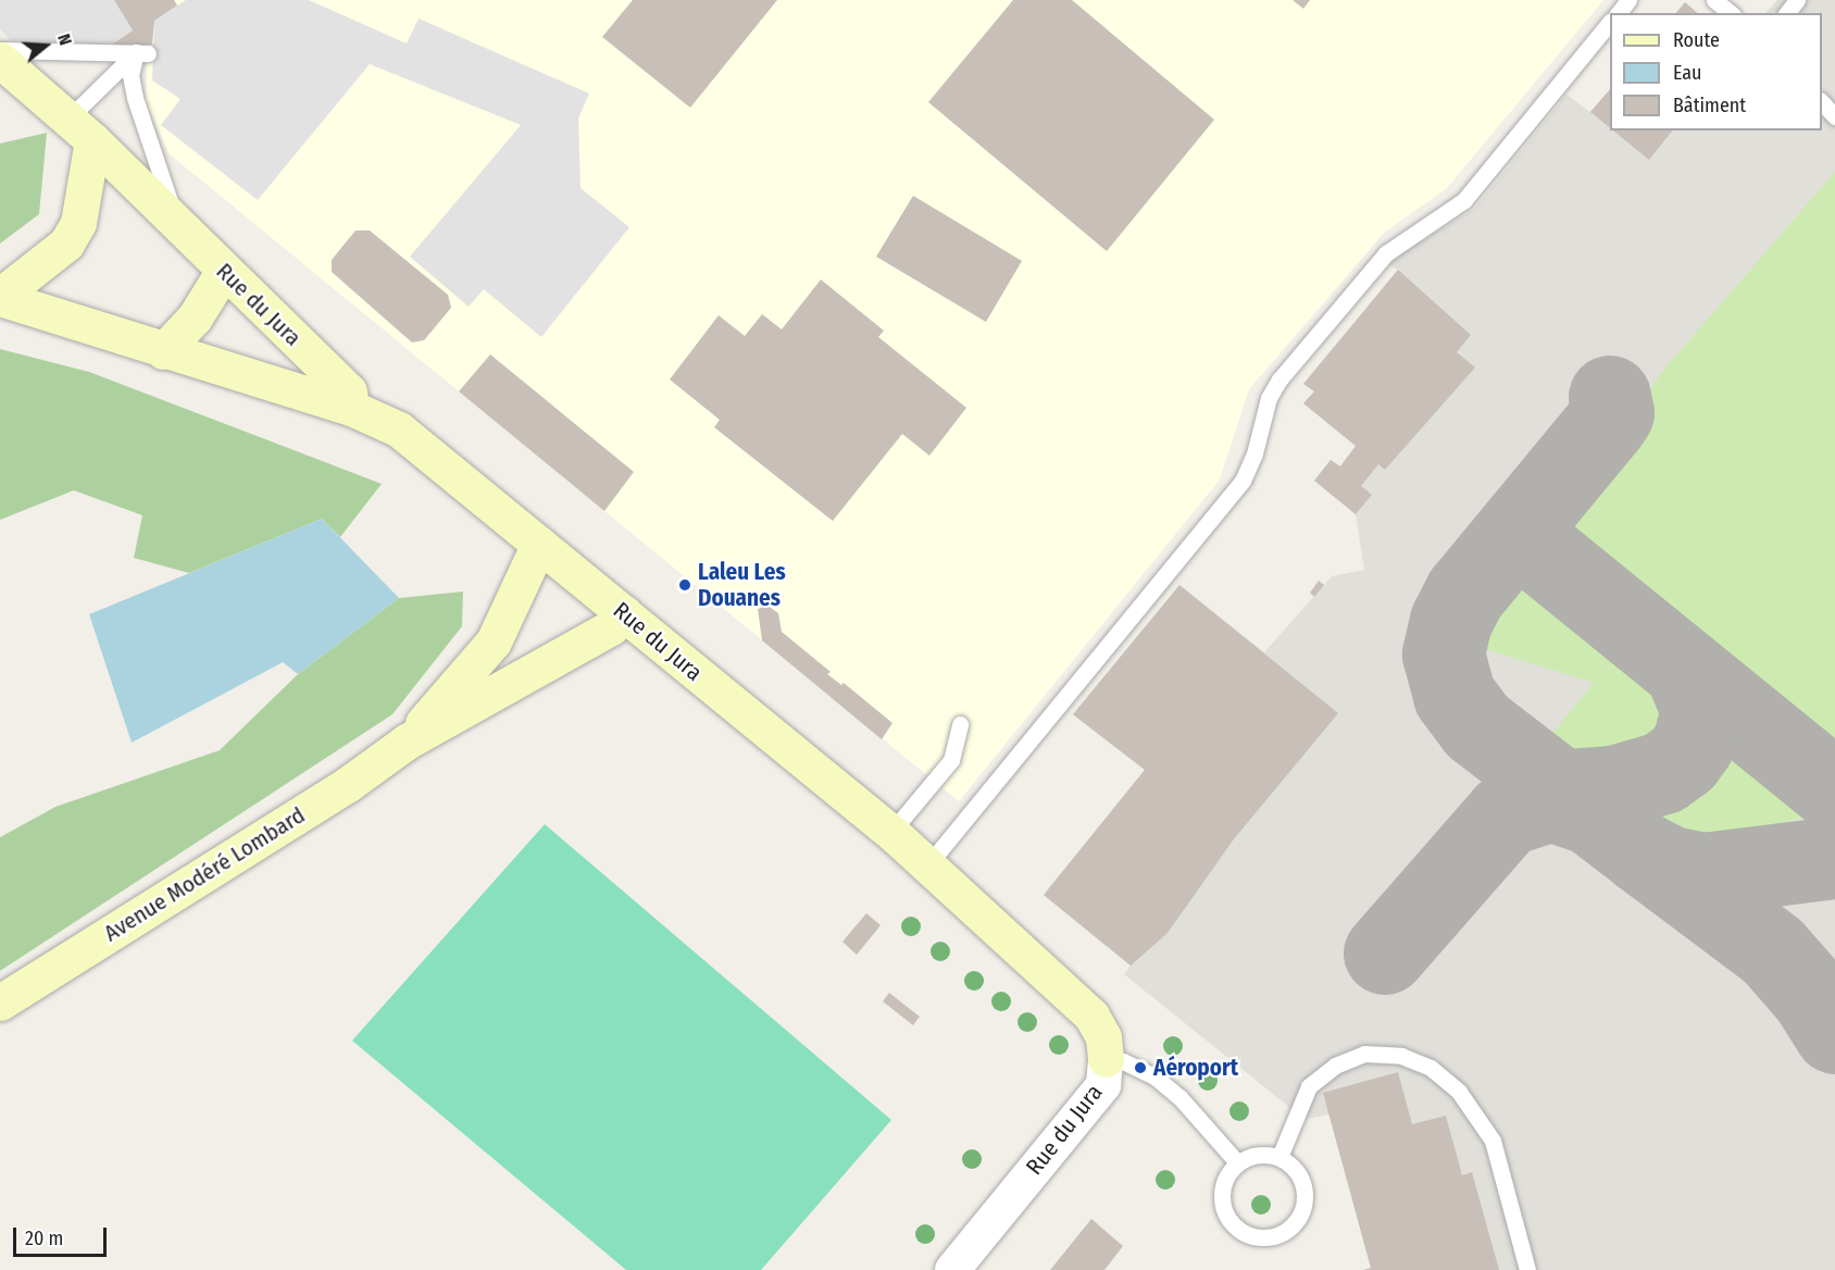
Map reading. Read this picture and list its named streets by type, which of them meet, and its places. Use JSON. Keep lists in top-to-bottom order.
{
  "streets": {
    "street": ["Rue du Jura", "Avenue Modéré Lombard"]
  },
  "crossings": [
    ["Rue du Jura", "Avenue Modéré Lombard"]
  ],
  "places": ["Laleu Les Douanes", "Aéroport"],
  "legend": ["Route", "Eau", "Bâtiment"],
  "scale_bar": "20 m",
  "north": "right"
}
